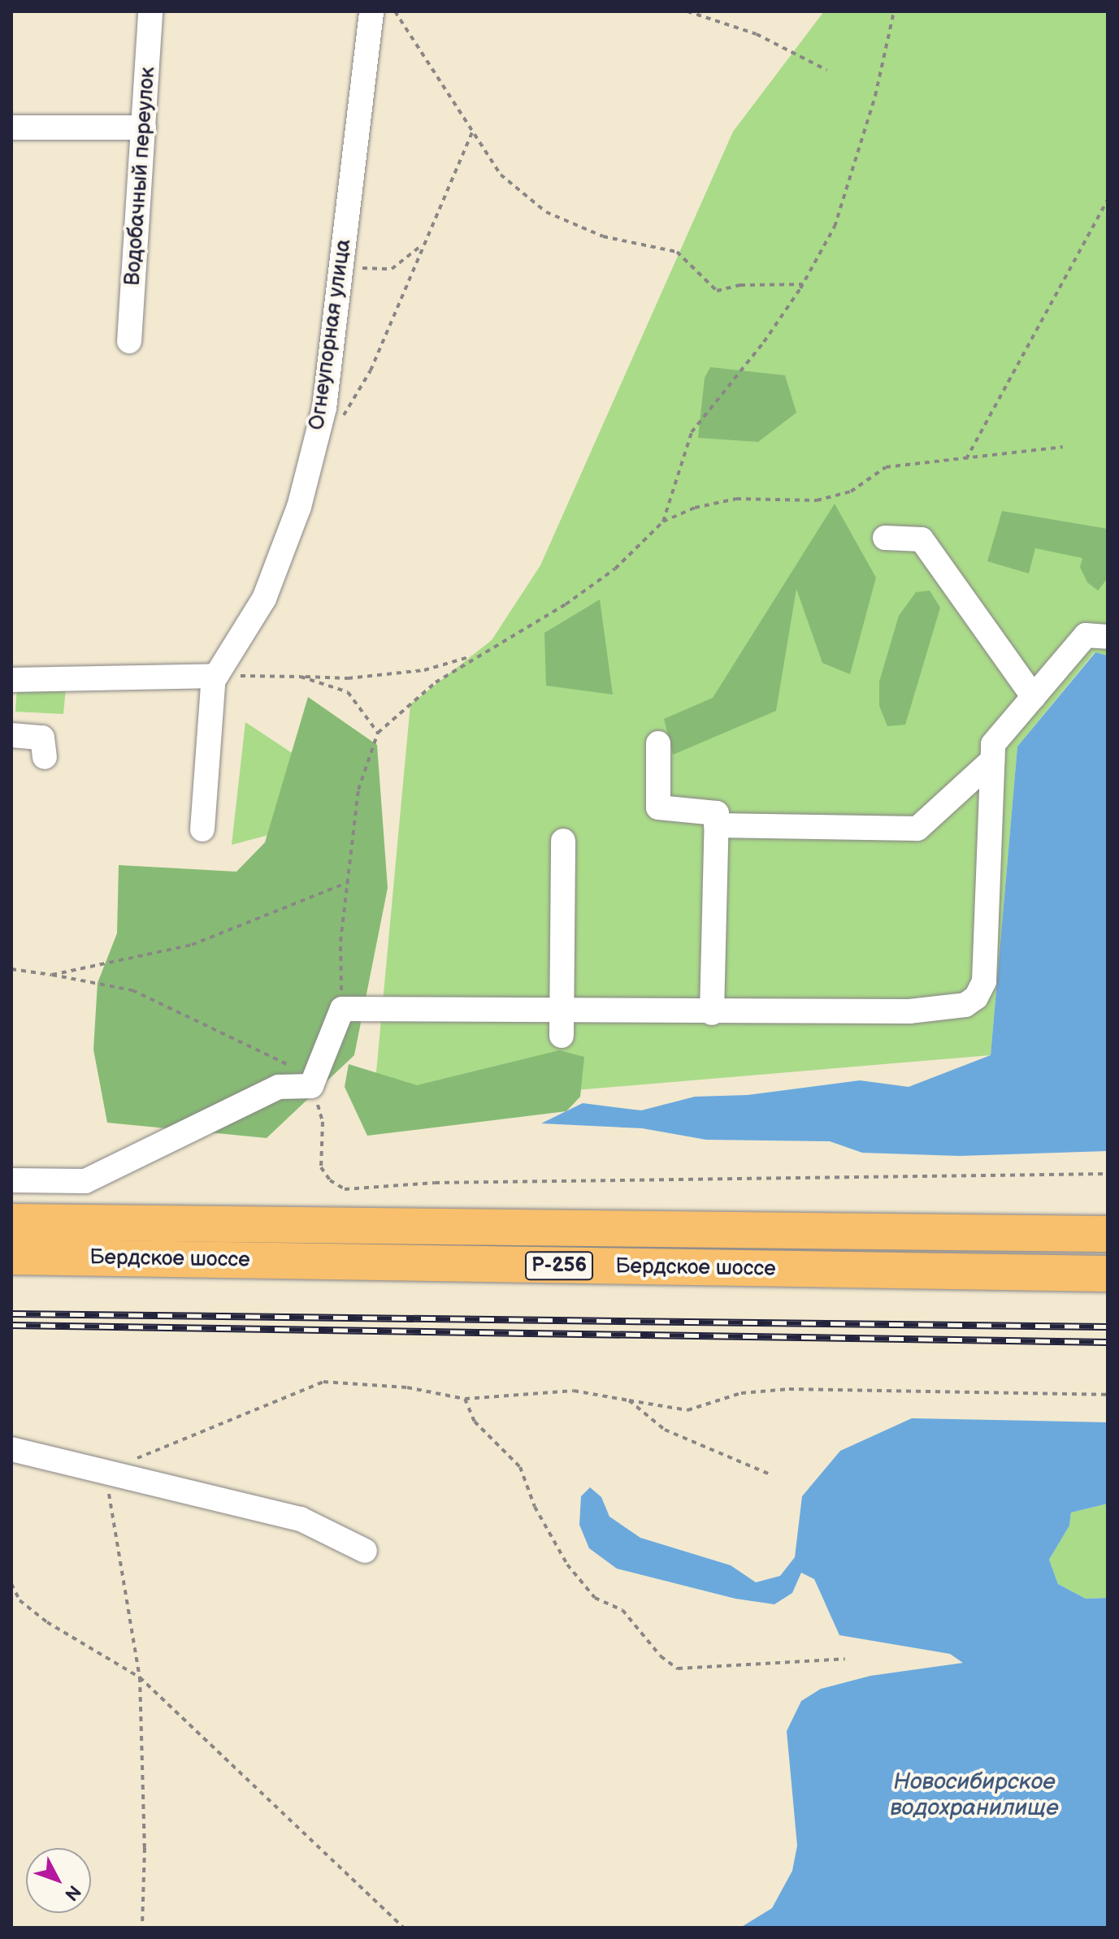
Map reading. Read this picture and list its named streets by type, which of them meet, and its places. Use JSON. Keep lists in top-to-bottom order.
{
  "streets": {
    "highway": ["Бердское шоссе", "Р-256"],
    "street": ["Водобачный переулок", "Огнеупорная улица"]
  },
  "water": ["Новосибирское водохранилище"],
  "north": "bottom right"
}
